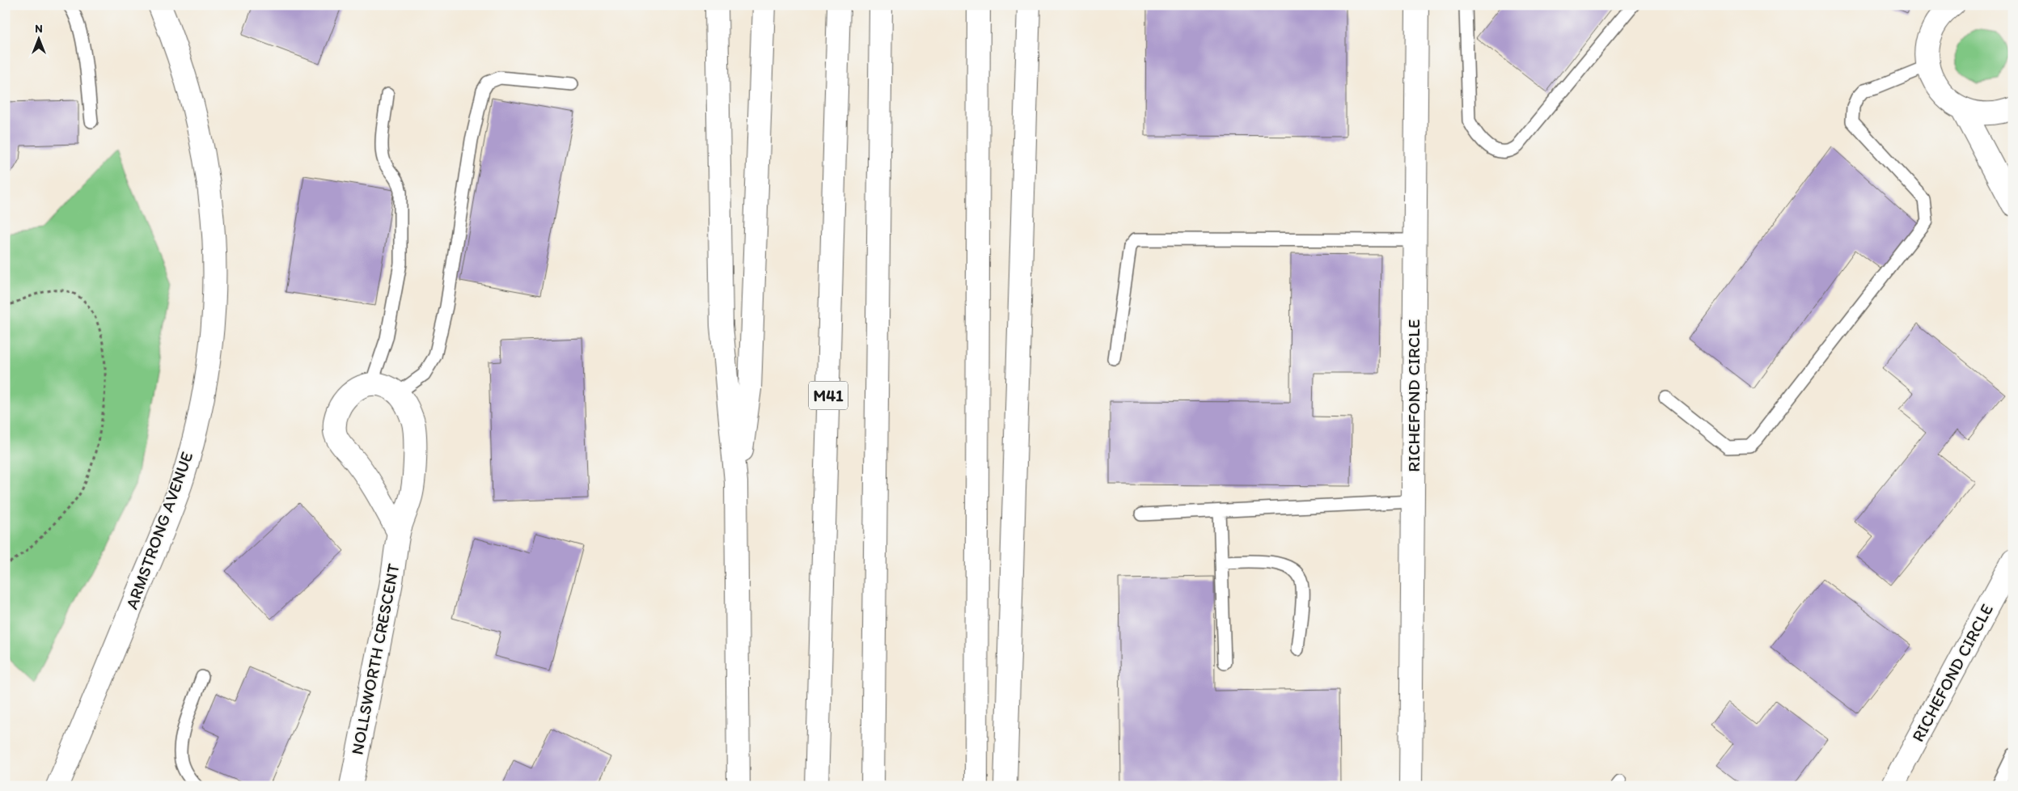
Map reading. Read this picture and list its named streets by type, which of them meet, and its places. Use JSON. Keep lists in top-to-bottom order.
{
  "streets": {
    "main road": [
      "M41",
      "RICHEFOND CIRCLE",
      "ARMSTRONG AVENUE",
      "NOLLSWORTH CRESCENT"
    ]
  },
  "north": "top"
}
